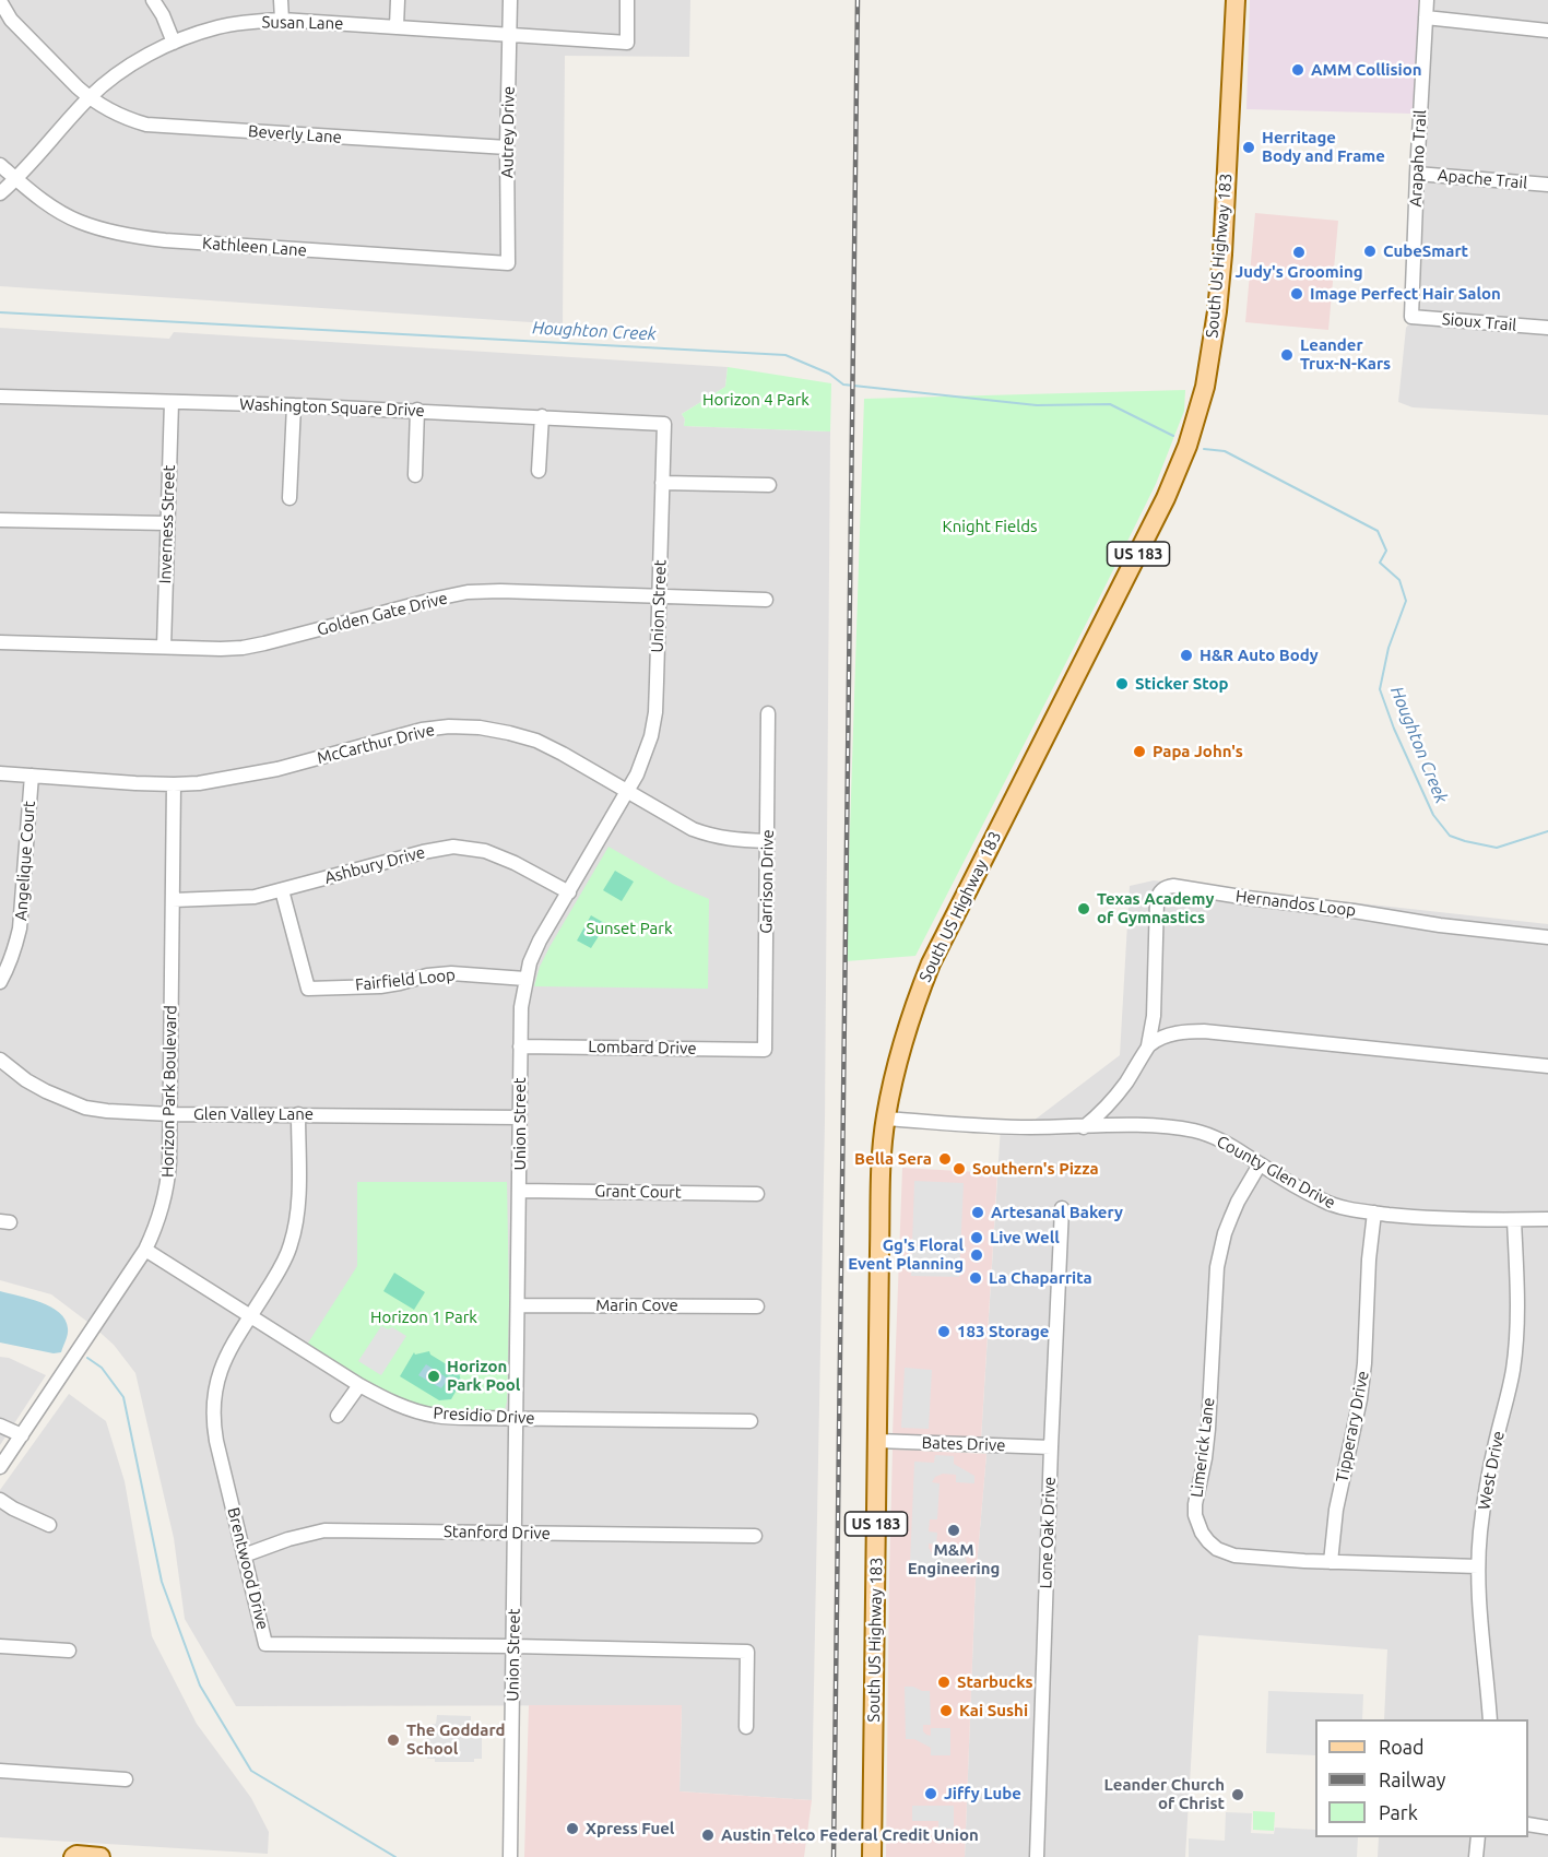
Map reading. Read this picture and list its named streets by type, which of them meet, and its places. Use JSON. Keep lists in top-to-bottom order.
{
  "streets": {
    "main road": ["South US Highway 183", "US 183"],
    "street": [
      "Susan Lane",
      "Autrey Drive",
      "Beverly Lane",
      "Arapaho Trail",
      "Apache Trail",
      "Kathleen Lane",
      "Sioux Trail",
      "Washington Square Drive",
      "Inverness Street",
      "Union Street",
      "Golden Gate Drive",
      "McCarthur Drive",
      "Angelique Court",
      "Ashbury Drive",
      "Garrison Drive",
      "Hernandos Loop",
      "Fairfield Loop",
      "Lombard Drive",
      "Horizon Park Boulevard",
      "Glen Valley Lane",
      "County Glen Drive",
      "Grant Court",
      "Marin Cove",
      "Presidio Drive",
      "Tipperary Drive",
      "Bates Drive",
      "Limerick Lane",
      "West Drive",
      "Stanford Drive",
      "Lone Oak Drive",
      "Brentwood Drive"
    ]
  },
  "crossings": [
    ["Susan Lane", "Autrey Drive"],
    ["Susan Lane", "Beverly Lane"],
    ["Susan Lane", "Kathleen Lane"],
    ["Autrey Drive", "Beverly Lane"],
    ["Autrey Drive", "Kathleen Lane"],
    ["Arapaho Trail", "Apache Trail"],
    ["Arapaho Trail", "Sioux Trail"],
    ["South US Highway 183", "County Glen Drive"],
    ["South US Highway 183", "Bates Drive"],
    ["Washington Square Drive", "Inverness Street"],
    ["Washington Square Drive", "Union Street"],
    ["Inverness Street", "Golden Gate Drive"],
    ["Union Street", "Golden Gate Drive"],
    ["Union Street", "McCarthur Drive"],
    ["Union Street", "Ashbury Drive"],
    ["Union Street", "Fairfield Loop"],
    ["Union Street", "Lombard Drive"],
    ["Union Street", "Glen Valley Lane"],
    ["Union Street", "Grant Court"],
    ["Union Street", "Marin Cove"],
    ["Union Street", "Presidio Drive"],
    ["Union Street", "Stanford Drive"],
    ["Union Street", "Brentwood Drive"],
    ["McCarthur Drive", "Angelique Court"],
    ["McCarthur Drive", "Garrison Drive"],
    ["McCarthur Drive", "Horizon Park Boulevard"],
    ["Ashbury Drive", "Fairfield Loop"],
    ["Ashbury Drive", "Horizon Park Boulevard"],
    ["Garrison Drive", "Lombard Drive"],
    ["Hernandos Loop", "County Glen Drive"],
    ["Horizon Park Boulevard", "Glen Valley Lane"],
    ["Horizon Park Boulevard", "Presidio Drive"],
    ["Glen Valley Lane", "Brentwood Drive"],
    ["County Glen Drive", "Tipperary Drive"],
    ["County Glen Drive", "Limerick Lane"],
    ["County Glen Drive", "West Drive"],
    ["Presidio Drive", "Brentwood Drive"],
    ["Tipperary Drive", "Limerick Lane"],
    ["Bates Drive", "Lone Oak Drive"],
    ["Limerick Lane", "West Drive"],
    ["Stanford Drive", "Brentwood Drive"]
  ],
  "water": ["Houghton Creek"],
  "parks": [
    "Horizon 4 Park",
    "Knight Fields",
    "Sunset Park",
    "Horizon 1 Park"
  ],
  "places": [
    "AMM Collision",
    "Herritage Body and Frame",
    "CubeSmart",
    "Judy's Grooming",
    "Image Perfect Hair Salon",
    "Leander Trux-N-Kars",
    "H&R Auto Body",
    "Sticker Stop",
    "Papa John's",
    "Texas Academy of Gymnastics",
    "Bella Sera",
    "Southern's Pizza",
    "Artesanal Bakery",
    "Live Well",
    "Gg's Floral Event Planning",
    "La Chaparrita",
    "183 Storage",
    "Horizon Park Pool",
    "M&M Engineering",
    "Starbucks",
    "Kai Sushi",
    "The Goddard School",
    "Jiffy Lube",
    "Leander Church of Christ",
    "Xpress Fuel",
    "Austin Telco Federal Credit Union"
  ],
  "legend": ["Road", "Railway", "Park"]
}
